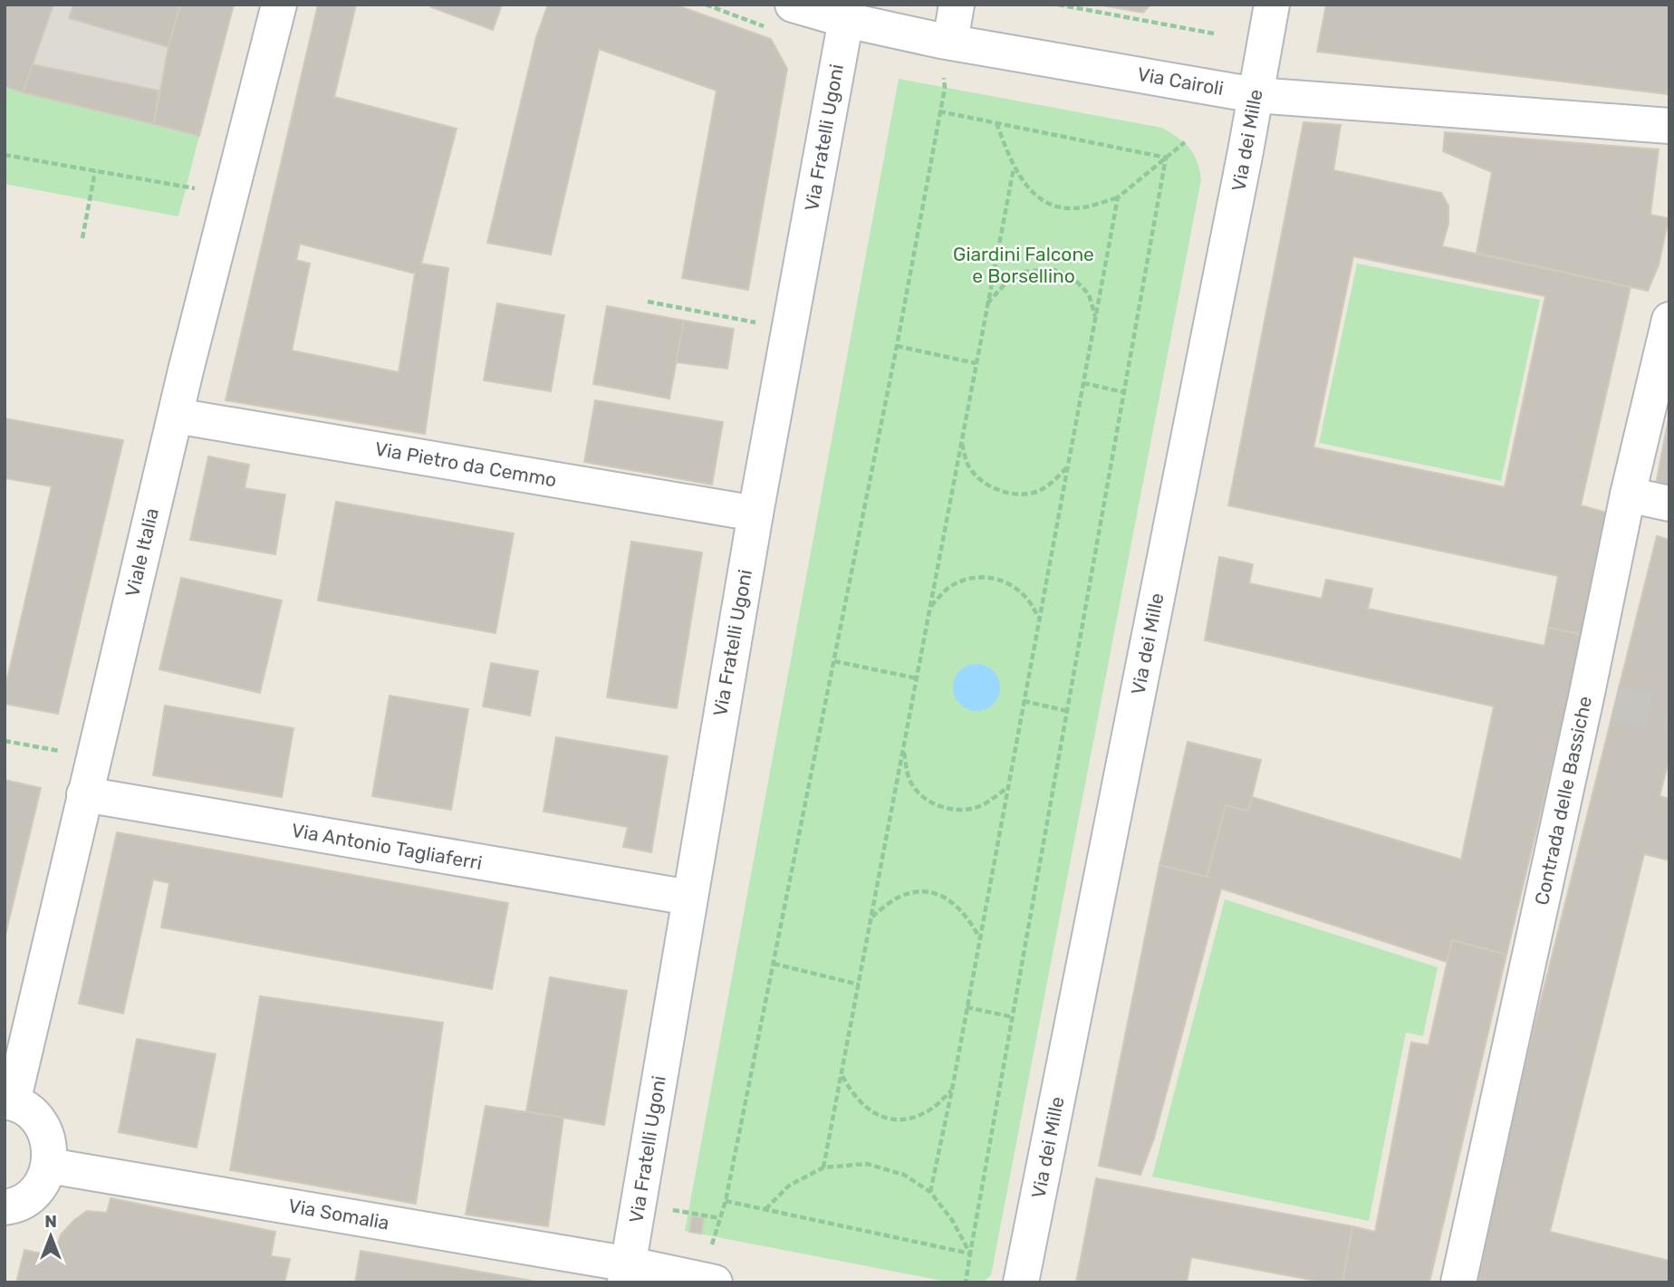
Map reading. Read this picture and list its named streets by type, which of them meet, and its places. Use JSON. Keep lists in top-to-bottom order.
{
  "streets": {
    "street": [
      "Via Cairoli",
      "Via Fratelli Ugoni",
      "Via dei Mille",
      "Via Pietro da Cemmo",
      "Viale Italia",
      "Contrada delle Bassiche",
      "Via Antonio Tagliaferri",
      "Via Somalia"
    ]
  },
  "crossings": [
    ["Via Cairoli", "Via Fratelli Ugoni"],
    ["Via Cairoli", "Via dei Mille"],
    ["Via Fratelli Ugoni", "Via Pietro da Cemmo"],
    ["Via Fratelli Ugoni", "Via Antonio Tagliaferri"],
    ["Via Fratelli Ugoni", "Via Somalia"],
    ["Via Pietro da Cemmo", "Viale Italia"],
    ["Viale Italia", "Via Antonio Tagliaferri"],
    ["Viale Italia", "Via Somalia"]
  ],
  "parks": ["Giardini Falcone e Borsellino"],
  "north": "top"
}
